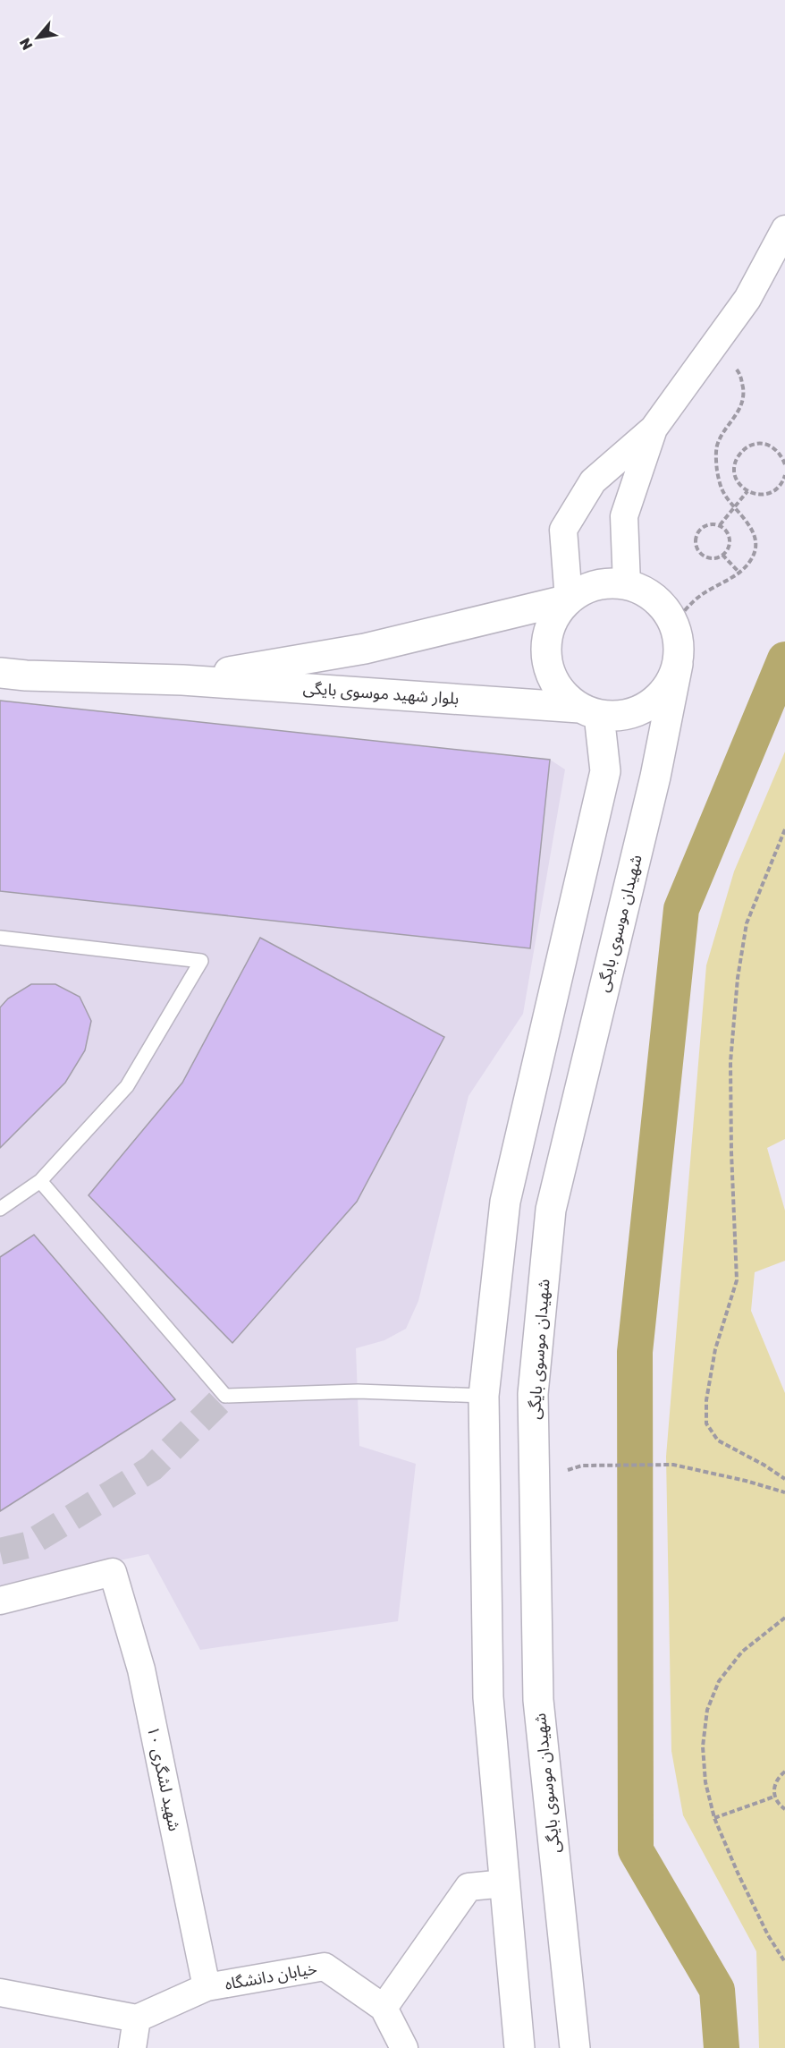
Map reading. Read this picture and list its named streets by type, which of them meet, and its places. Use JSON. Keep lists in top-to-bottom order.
{
  "streets": {
    "street": [
      "بلوار شهید موسوی بایگی",
      "شهیدان موسوی بایگی",
      "شهید لشگری ۱۰",
      "خیابان دانشگاه"
    ]
  },
  "crossings": [
    ["بلوار شهید موسوی بایگی", "شهیدان موسوی بایگی"],
    ["شهید لشگری ۱۰", "خیابان دانشگاه"]
  ],
  "north": "bottom left"
}
